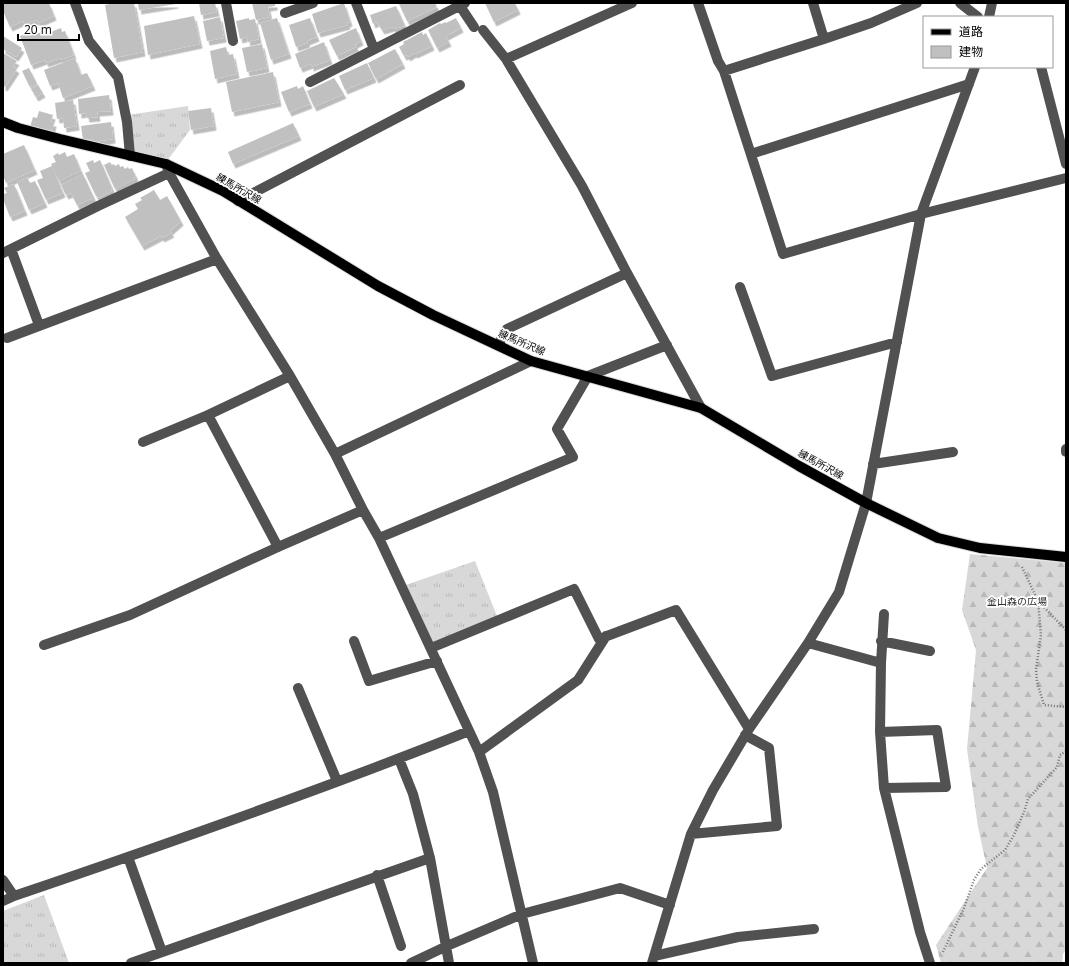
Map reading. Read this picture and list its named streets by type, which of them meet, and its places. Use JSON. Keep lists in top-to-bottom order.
{
  "streets": {
    "main road": ["練馬所沢線"]
  },
  "parks": ["金山森の広場"],
  "legend": ["道路", "建物"],
  "scale_bar": "20 m"
}
